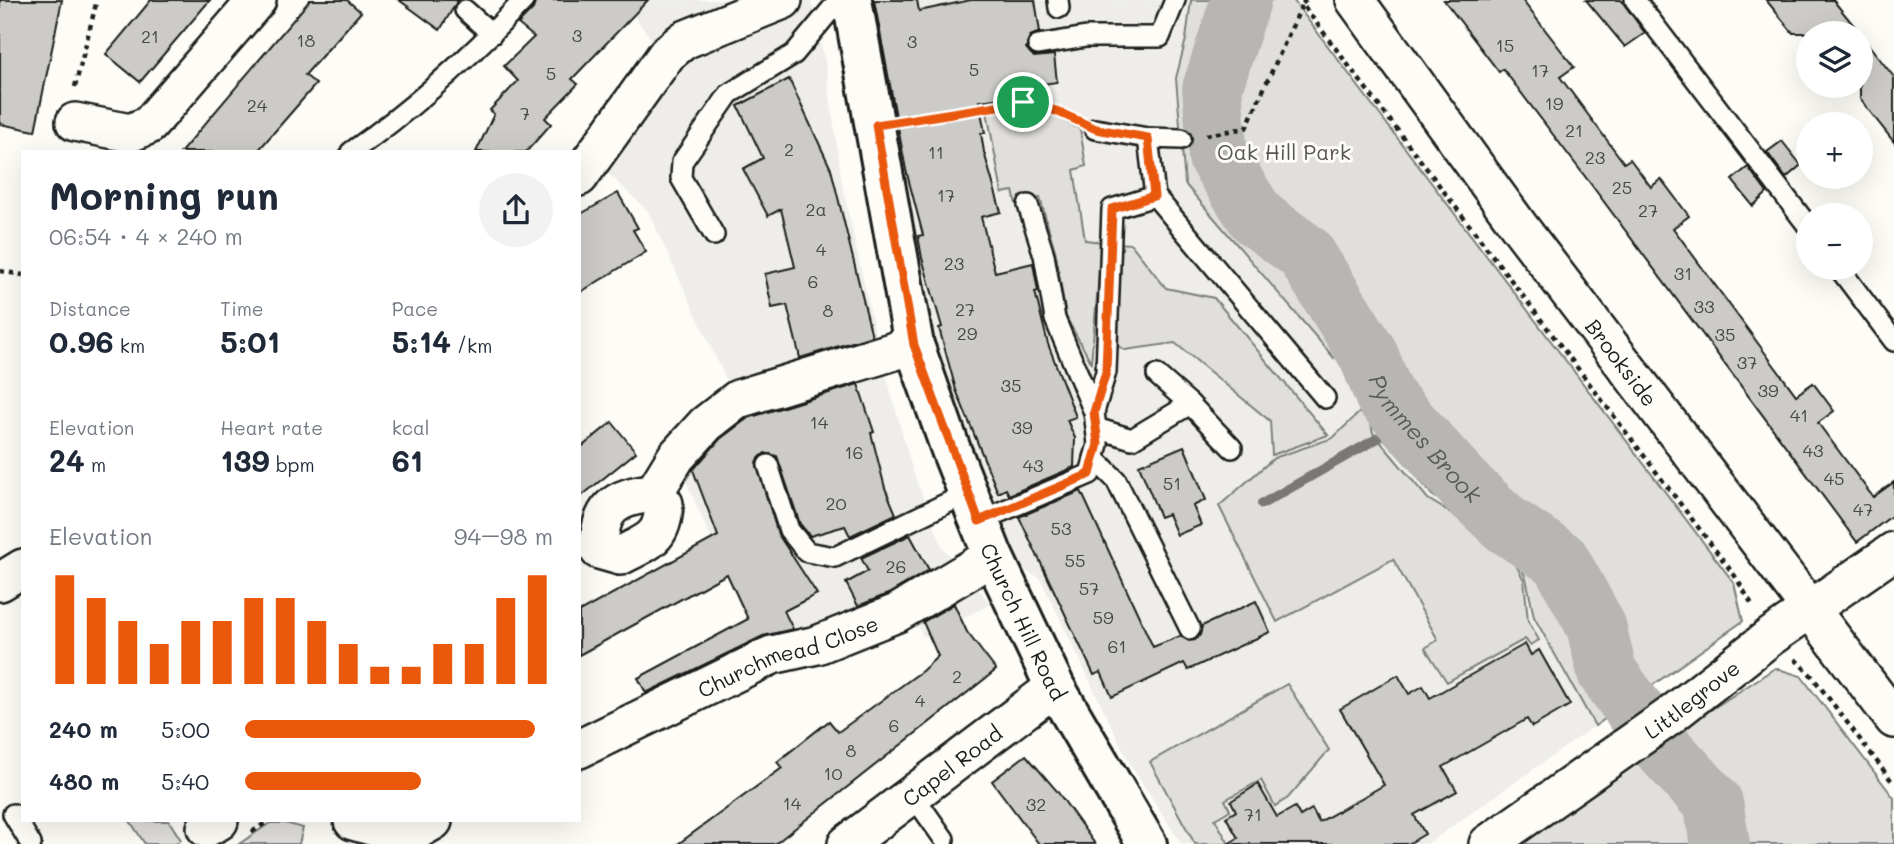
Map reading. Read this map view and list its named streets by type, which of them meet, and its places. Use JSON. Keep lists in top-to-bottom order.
{
  "streets": {
    "street": [
      "Brookside",
      "Church Hill Road",
      "Churchmead Close",
      "Littlegrove",
      "Capel Road"
    ]
  },
  "crossings": [
    ["Brookside", "Littlegrove"],
    ["Church Hill Road", "Churchmead Close"],
    ["Church Hill Road", "Capel Road"]
  ],
  "water": ["Pymmes Brook"],
  "parks": ["Oak Hill Park"],
  "house_numbers": [
    "3",
    "21",
    "18",
    "3",
    "15",
    "5",
    "17",
    "5",
    "19",
    "24",
    "7",
    "21",
    "2",
    "11",
    "23",
    "25",
    "17",
    "2a",
    "27",
    "4",
    "23",
    "31",
    "6",
    "33",
    "27",
    "8",
    "29",
    "35",
    "37",
    "35",
    "39",
    "41",
    "14",
    "39",
    "43",
    "16",
    "43",
    "45",
    "51",
    "20",
    "47",
    "53",
    "55",
    "26",
    "57",
    "59",
    "61",
    "2",
    "4",
    "6",
    "8",
    "10",
    "14",
    "32",
    "71"
  ],
  "page": {
    "map_buttons": ["+", "−"],
    "heading": ["Morning run", "06:54 · 4 × 240 m"],
    "stats": [
      ["Distance", "0.96 km"],
      ["Time", "5:01"],
      ["Pace", "5:14 /km"],
      ["Elevation", "24 m"],
      ["Heart rate", "139 bpm"],
      ["kcal", "61"]
    ],
    "chart": ["Elevation", "94–98 m"],
    "list": [
      {
        "name": "240 m",
        "note": "5:00"
      },
      {
        "name": "480 m",
        "note": "5:40"
      }
    ]
  }
}
